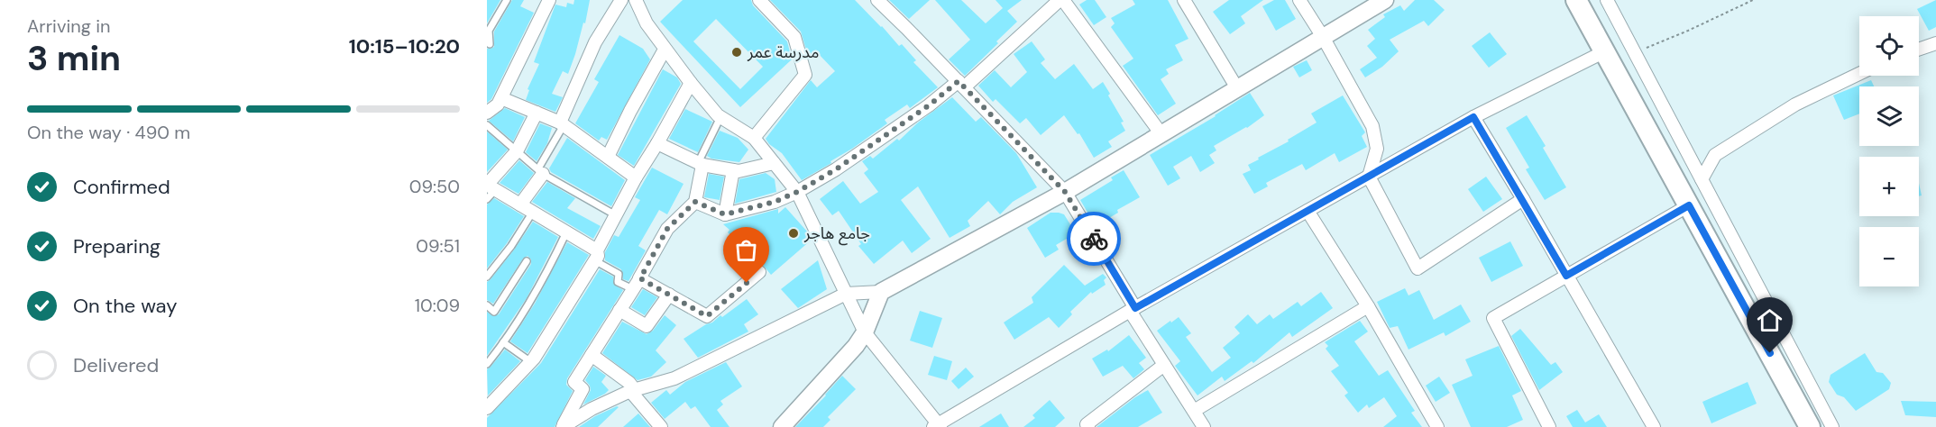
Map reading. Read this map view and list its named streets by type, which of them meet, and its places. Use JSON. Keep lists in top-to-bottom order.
{
  "places": ["مدرسة عمر", "جامع هاجر"],
  "page": {
    "heading": ["3 min", "Arriving in", "10:15–10:20"],
    "map_buttons": ["+", "−"],
    "bar": "On the way · 490 m",
    "list": [
      ["Confirmed", "09:50"],
      ["Preparing", "09:51"],
      ["On the way", "10:09"],
      "Delivered"
    ]
  }
}
